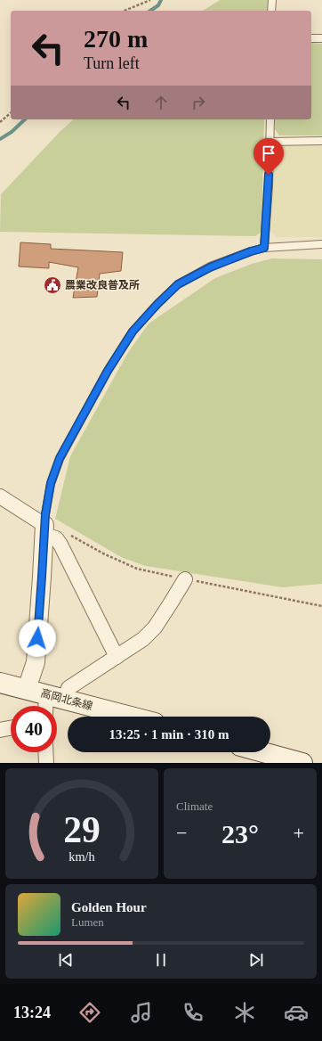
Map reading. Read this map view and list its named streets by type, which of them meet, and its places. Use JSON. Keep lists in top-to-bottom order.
{
  "streets": {
    "main road": ["高岡北条線"]
  },
  "places": {
    "public building": ["農業改良普及所"]
  },
  "page": {
    "turn": ["270 m", "Turn left"],
    "limit": "40",
    "trip": "13:25 · 1 min · 310 m",
    "tile": "Climate",
    "heat": ["−", "23°", "+"],
    "song": ["Golden Hour", "Lumen"],
    "tabs": "13:24",
    "gauge": ["29", "km/h"]
  }
}
